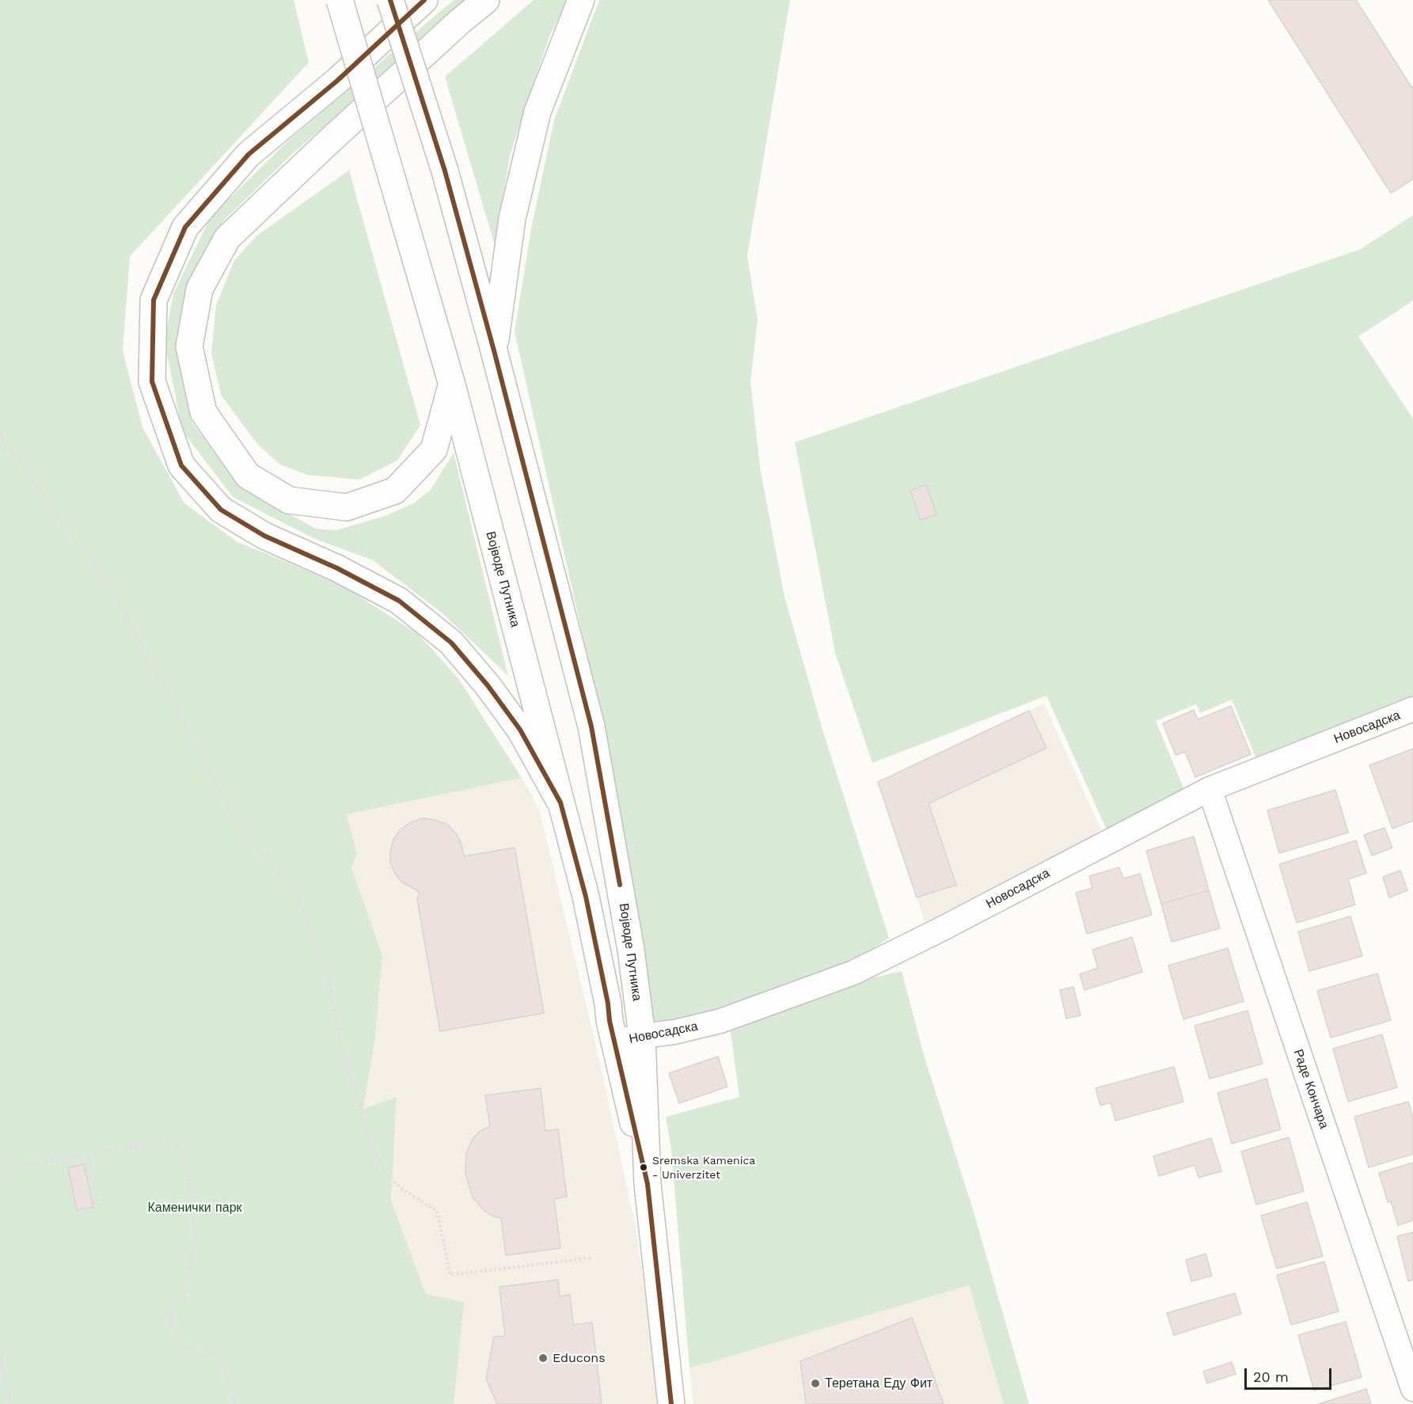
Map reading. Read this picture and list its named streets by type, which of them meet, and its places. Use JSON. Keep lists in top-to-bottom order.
{
  "streets": {
    "main road": ["Војводе Путника"],
    "street": ["Новосадска", "Раде Кончара"]
  },
  "crossings": [
    ["Војводе Путника", "Новосадска"],
    ["Новосадска", "Раде Кончара"]
  ],
  "parks": ["Каменички парк"],
  "places": ["Sremska Kamenica - Univerzitet", "Educons", "Теретана Еду Фит"],
  "scale_bar": "20 m"
}
